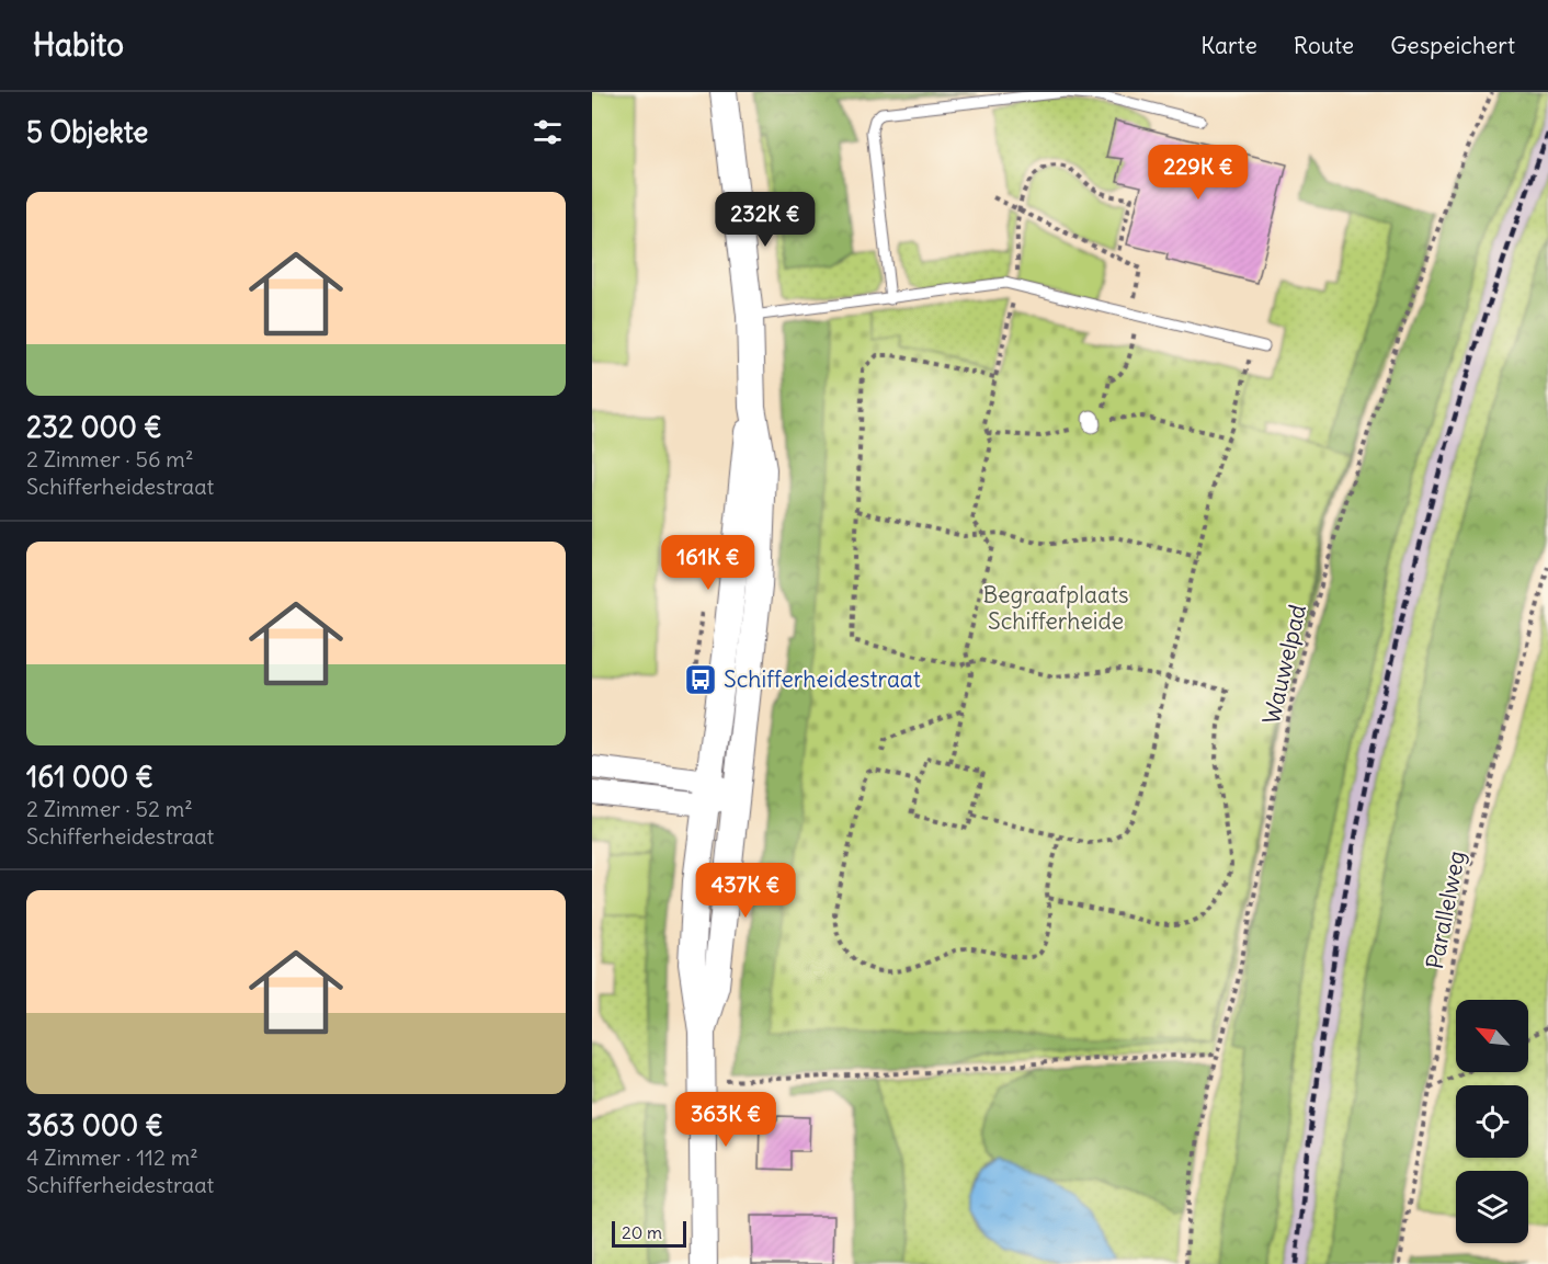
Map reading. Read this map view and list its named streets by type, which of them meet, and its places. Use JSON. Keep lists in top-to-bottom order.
{
  "streets": {
    "path": ["Wauwelpad", "Parallelweg"]
  },
  "parks": ["Begraafplaats Schifferheide"],
  "places": {
    "bus stop": ["Schifferheidestraat"]
  },
  "scale_bar": "20 m",
  "north": "top left",
  "page": {
    "header": "Habito",
    "nav": ["Karte", "Route", "Gespeichert"],
    "heading": "5 Objekte",
    "price": [
      "229K €",
      "232K €",
      "161K €",
      "437K €",
      "363K €"
    ],
    "list": [
      {
        "name": "232 000 €",
        "note": "2 Zimmer · 56 m² · Schifferheidestraat"
      },
      {
        "name": "161 000 €",
        "note": "2 Zimmer · 52 m² · Schifferheidestraat"
      },
      {
        "name": "363 000 €",
        "note": "4 Zimmer · 112 m² · Schifferheidestraat"
      }
    ],
    "scale": "20 m"
  }
}
